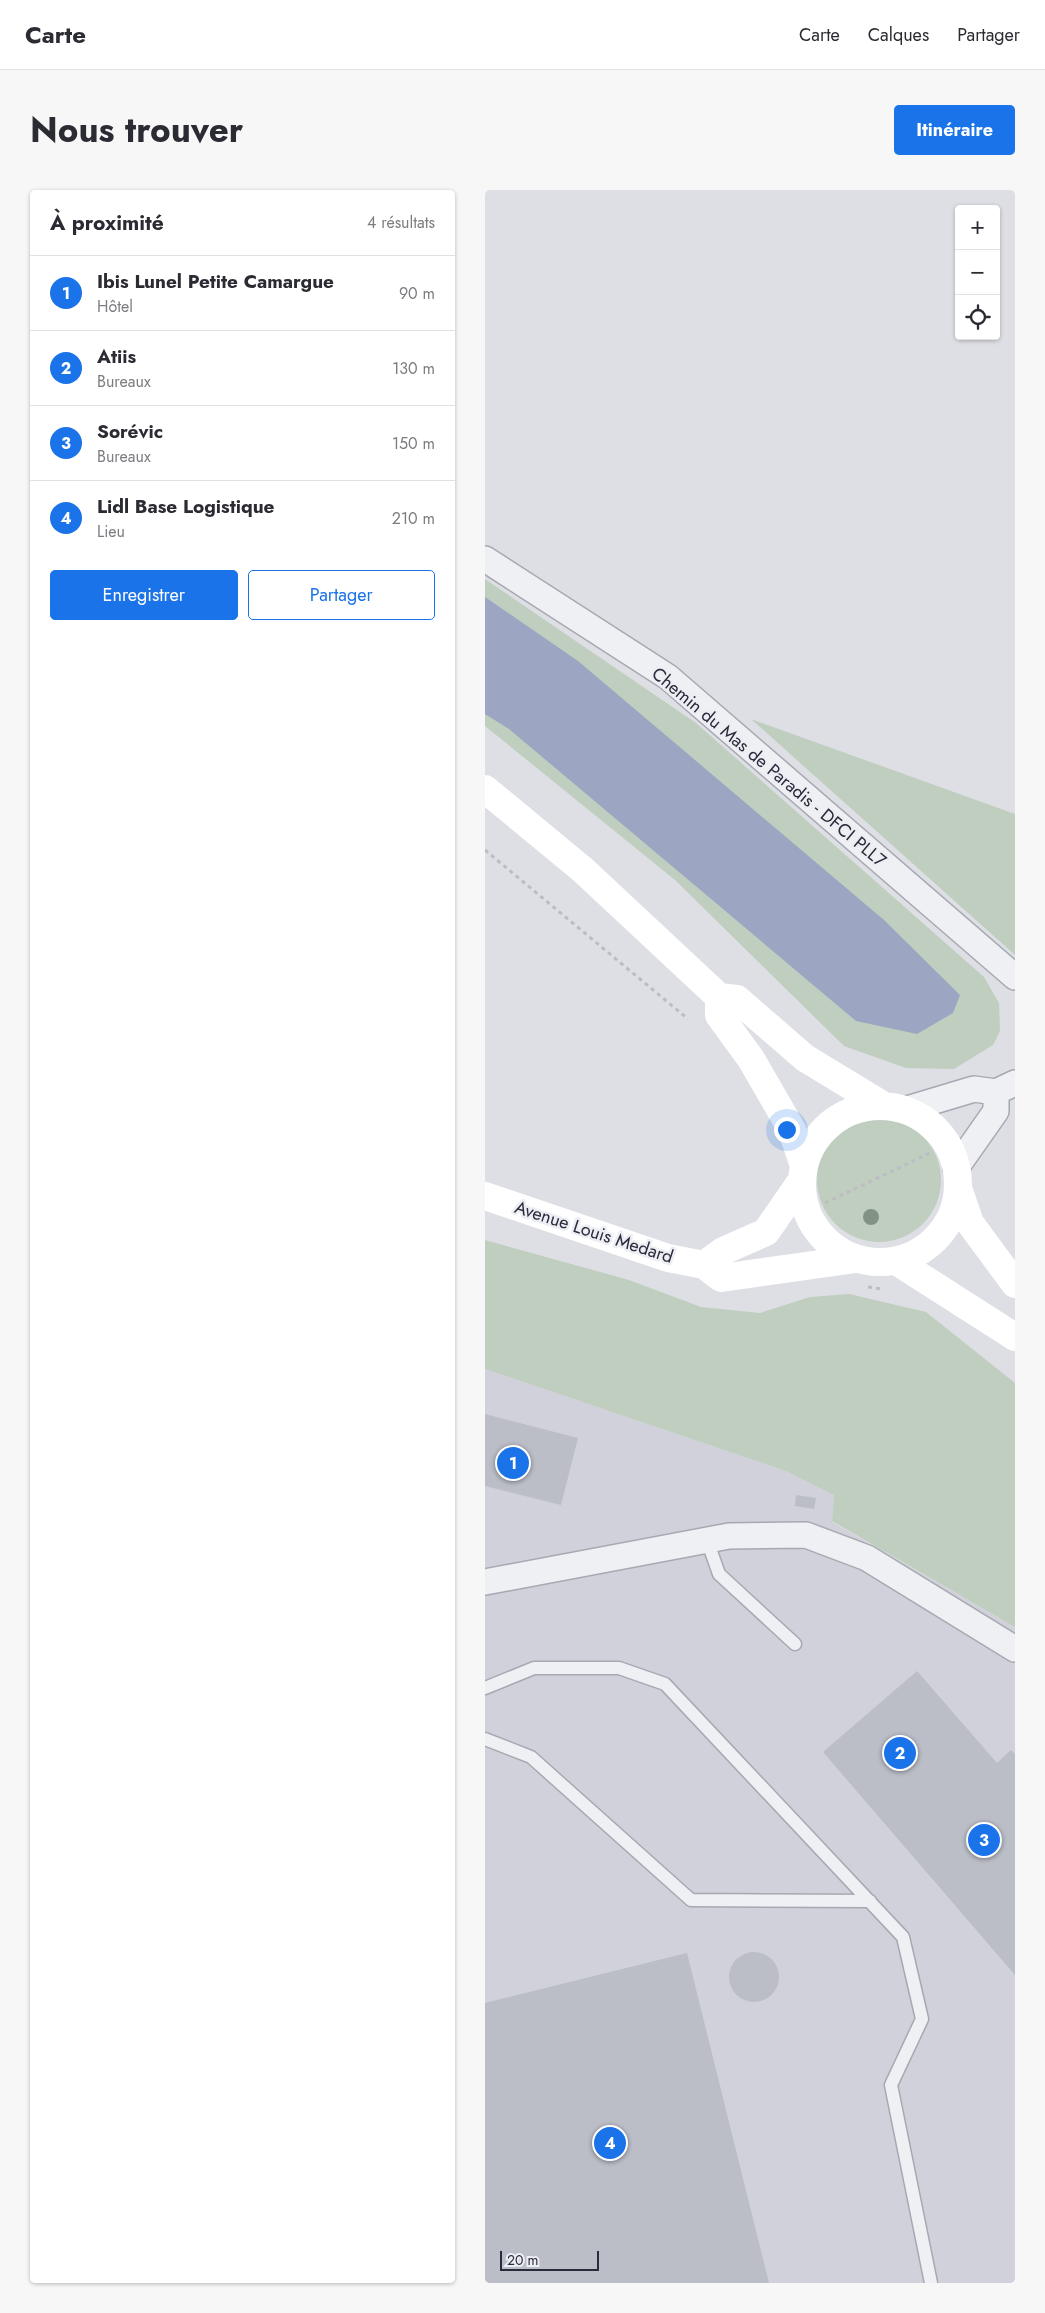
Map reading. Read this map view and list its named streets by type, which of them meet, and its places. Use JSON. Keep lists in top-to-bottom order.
{
  "streets": {
    "main road": ["Avenue Louis Medard"],
    "street": ["Chemin du Mas de Paradis - DFCI PLL7"]
  },
  "scale_bar": "20 m",
  "page": {
    "header": "Carte",
    "nav": ["Carte", "Calques", "Partager"],
    "title": "Nous trouver",
    "buttons": [
      "Itinéraire",
      ["Enregistrer", "Partager"]
    ],
    "heading": ["À proximité", "4 résultats"],
    "map_buttons": ["+", "−"],
    "list": [
      {
        "mark": "1",
        "name": "Ibis Lunel Petite Camargue",
        "note": "Hôtel",
        "value": "90 m"
      },
      {
        "mark": "2",
        "name": "Atiis",
        "note": "Bureaux",
        "value": "130 m"
      },
      {
        "mark": "3",
        "name": "Sorévic",
        "note": "Bureaux",
        "value": "150 m"
      },
      {
        "mark": "4",
        "name": "Lidl Base Logistique",
        "note": "Lieu",
        "value": "210 m"
      }
    ],
    "pins": [
      "1",
      "2",
      "3",
      "4"
    ],
    "scale": "20 m"
  }
}
